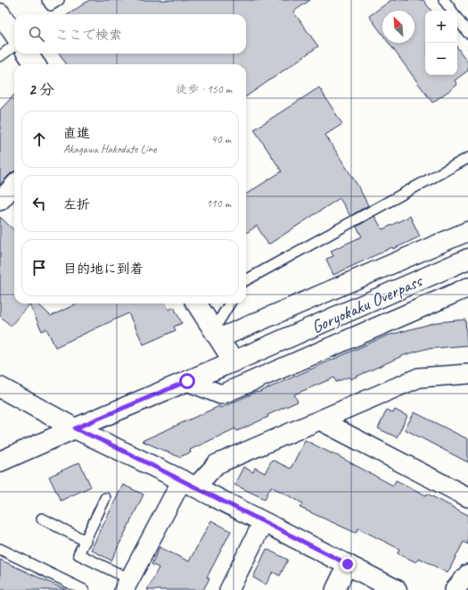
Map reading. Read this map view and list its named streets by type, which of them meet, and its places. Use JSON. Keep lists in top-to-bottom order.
{
  "streets": {
    "street": ["Goryokaku Overpass"]
  },
  "north": "top left",
  "page": {
    "map_buttons": ["+", "−"],
    "search": "ここで検索",
    "heading": ["2 分", "徒歩 · 150 m"],
    "list": [
      ["直進", "Akagawa Hakodate Line", "40 m"],
      ["左折", "110 m"],
      "目的地に到着"
    ]
  }
}
